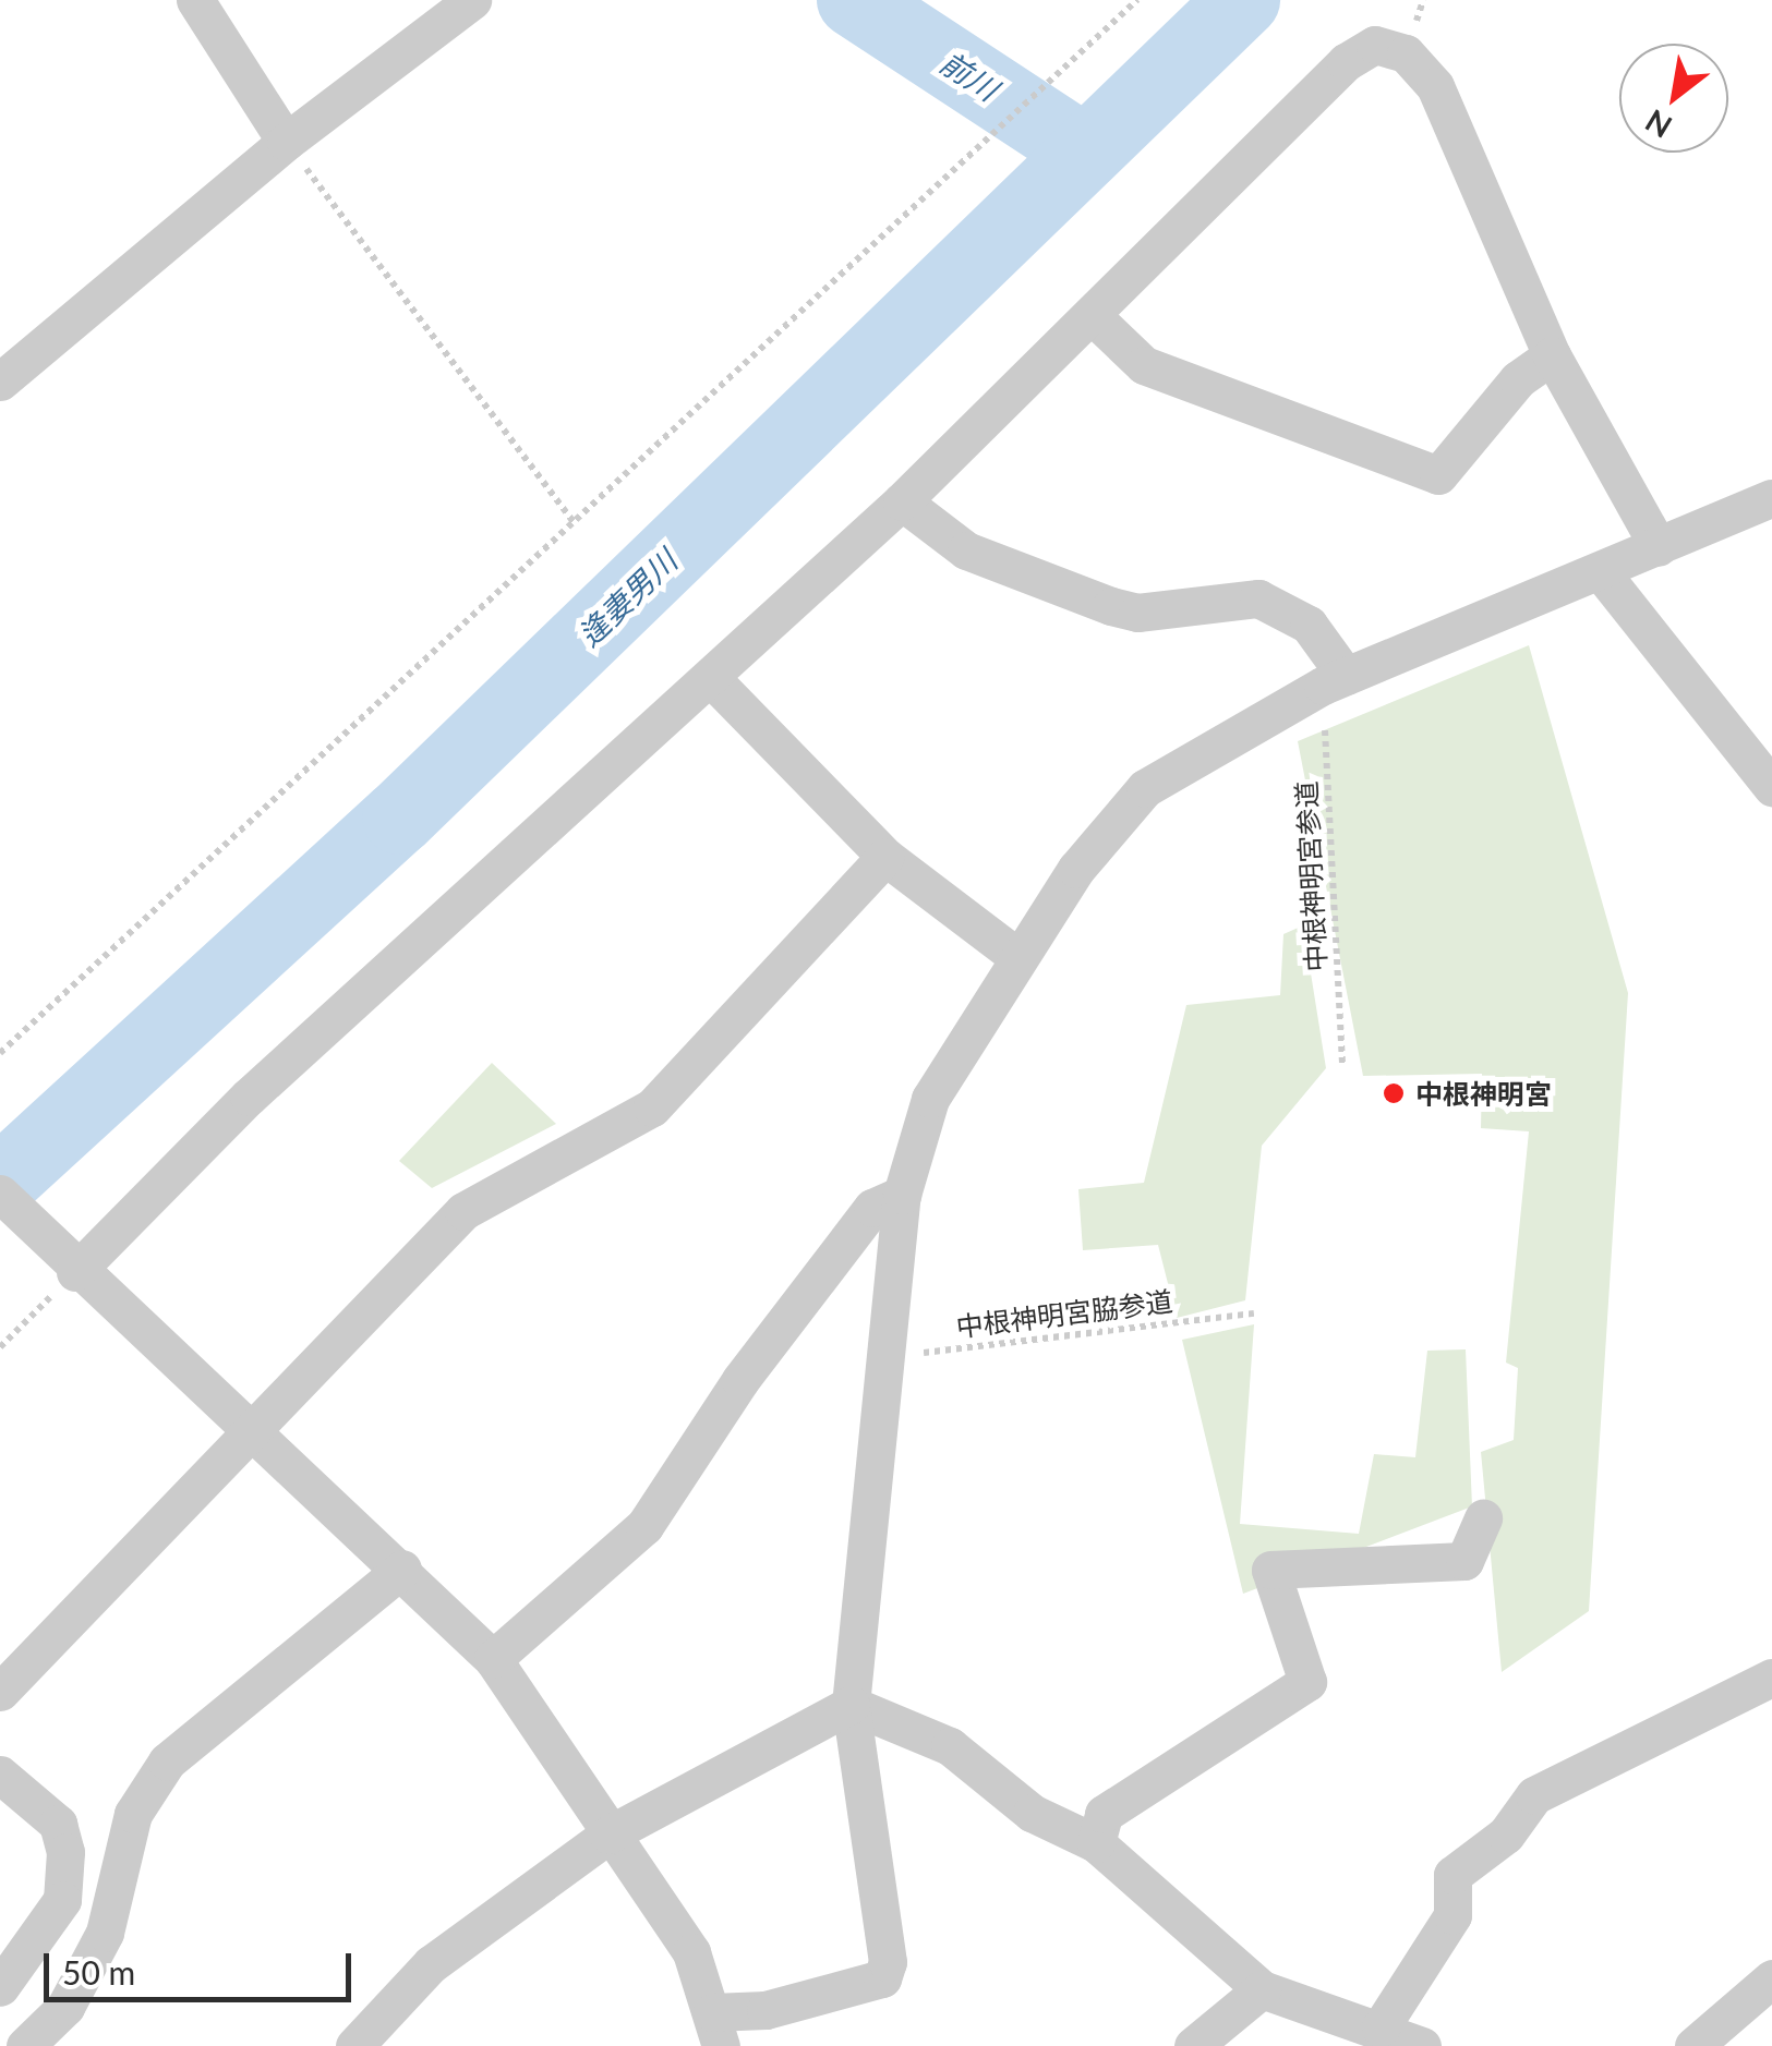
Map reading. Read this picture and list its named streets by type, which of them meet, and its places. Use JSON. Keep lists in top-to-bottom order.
{
  "streets": {
    "path": ["中根神明宮参道", "中根神明宮脇参道"]
  },
  "water": ["前川", "逢妻男川"],
  "places": ["中根神明宮"],
  "scale_bar": "50 m",
  "north": "bottom left"
}
